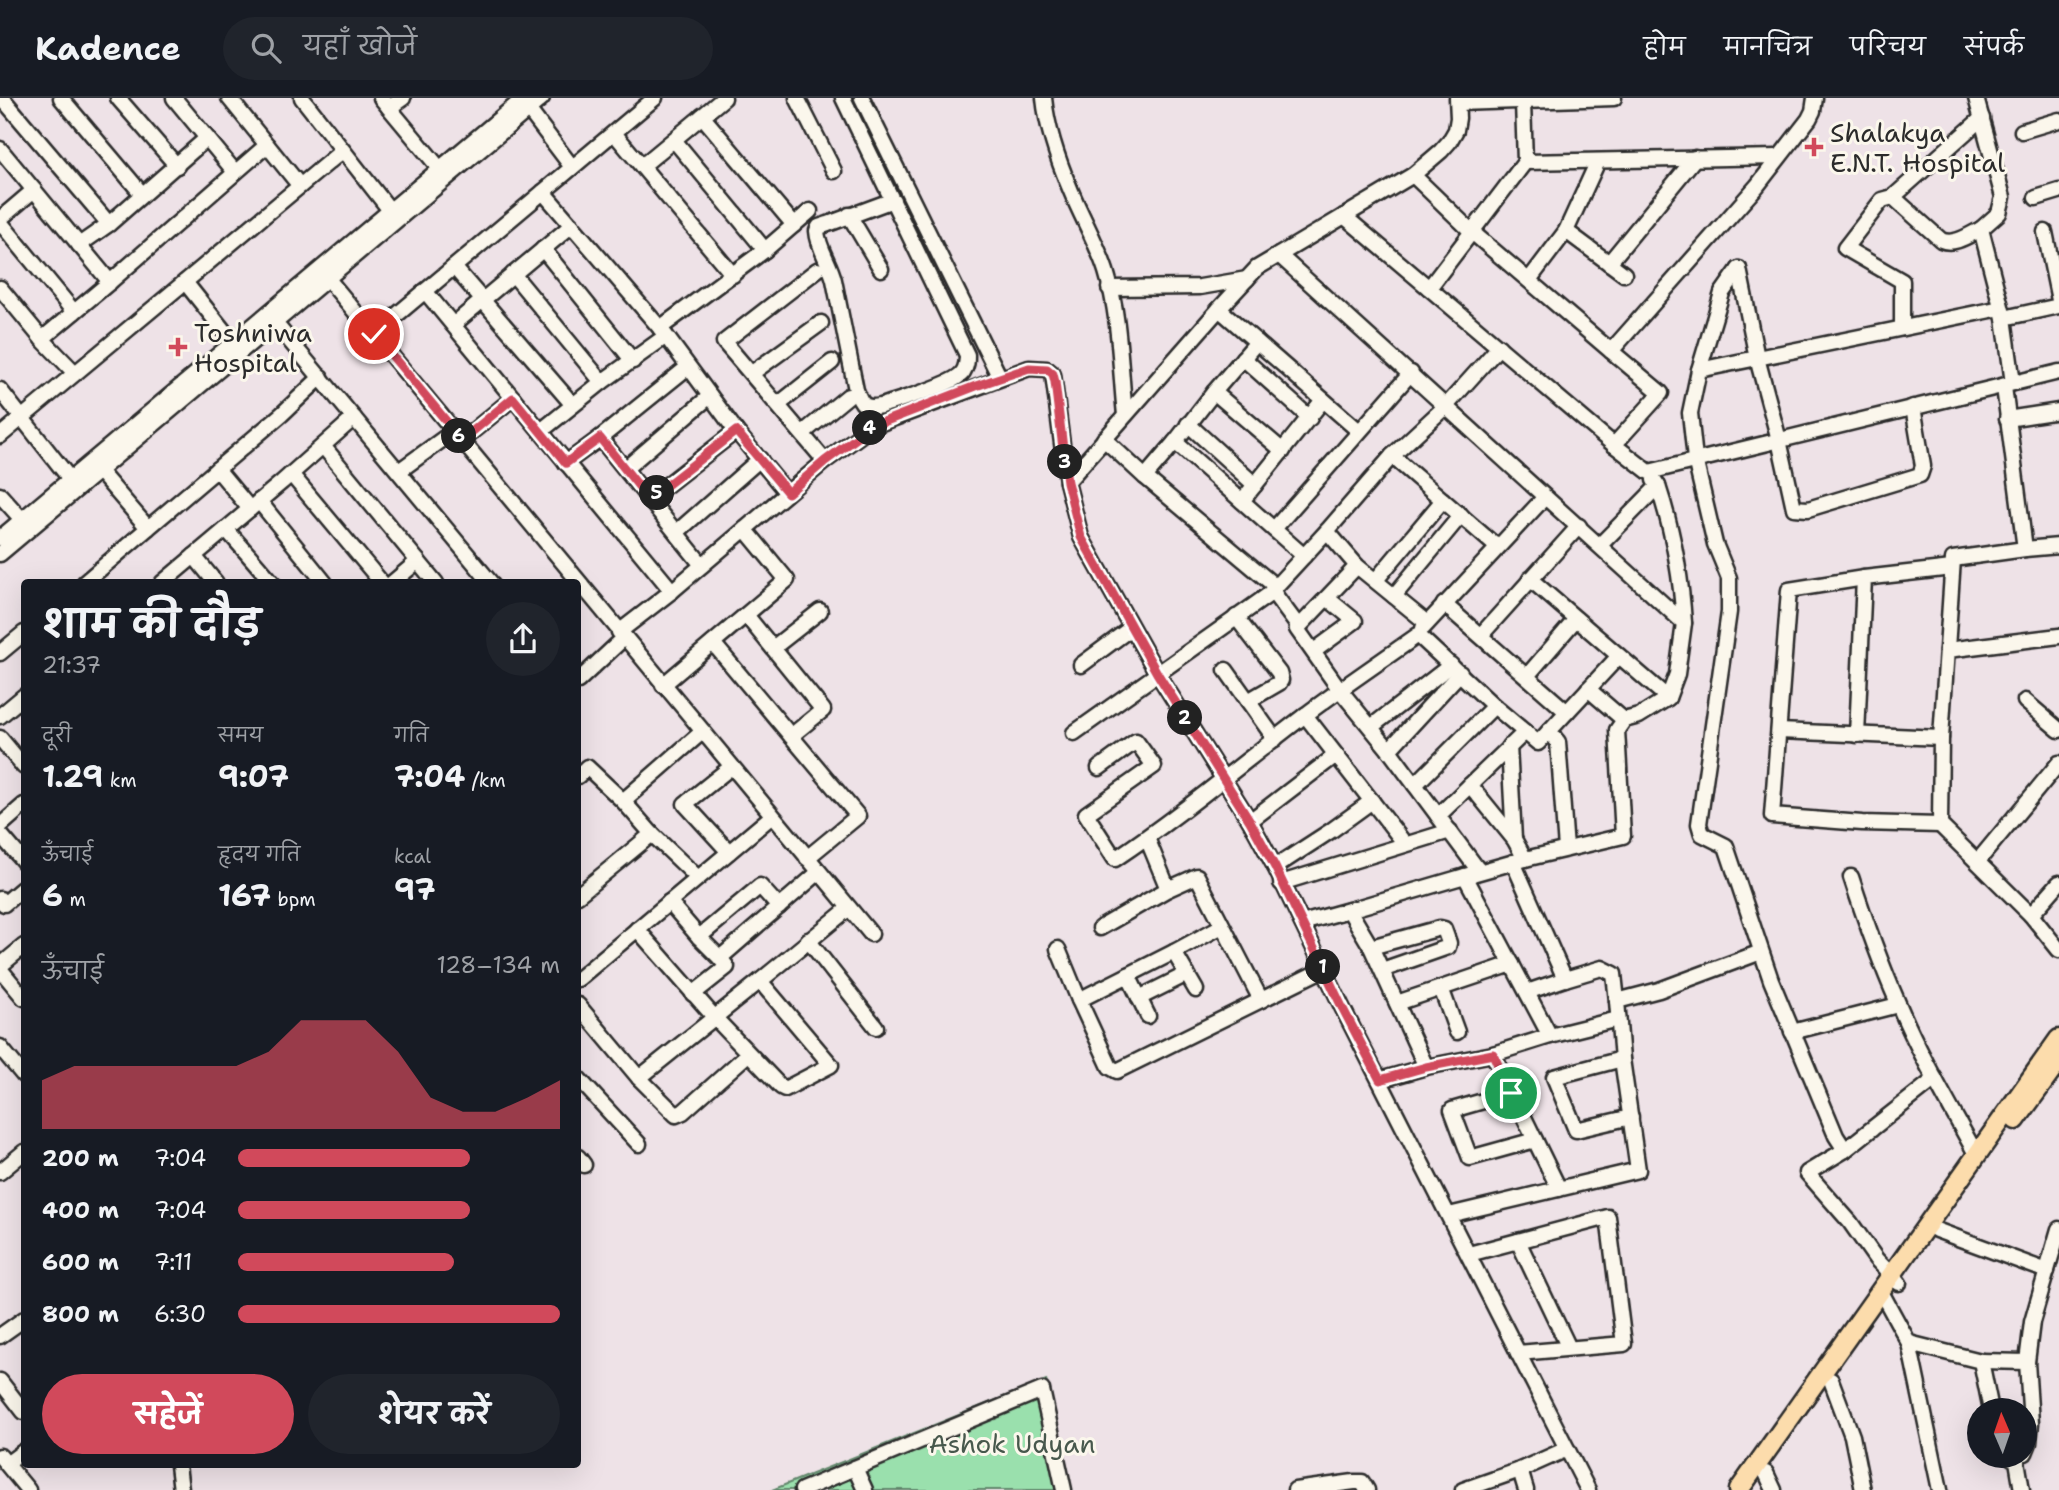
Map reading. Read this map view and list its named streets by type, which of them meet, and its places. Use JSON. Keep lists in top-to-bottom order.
{
  "parks": ["Ashok Udyan"],
  "places": {
    "health": ["Shalakya E.N.T. Hospital", "Toshniwa Hospital"]
  },
  "north": "top",
  "page": {
    "header": "Kadence",
    "search": "यहाँ खोजें",
    "nav": [
      "होम",
      "मानचित्र",
      "परिचय",
      "संपर्क"
    ],
    "pins": [
      "4",
      "6",
      "3",
      "5",
      "2",
      "1"
    ],
    "heading": ["शाम की दौड़", "21:37"],
    "stats": [
      ["दूरी", "1.29 km"],
      ["समय", "9:07"],
      ["गति", "7:04 /km"],
      ["ऊँचाई", "6 m"],
      ["हृदय गति", "167 bpm"],
      ["kcal", "97"]
    ],
    "chart": ["ऊँचाई", "128–134 m"],
    "list": [
      {
        "name": "200 m",
        "note": "7:04"
      },
      {
        "name": "400 m",
        "note": "7:04"
      },
      {
        "name": "600 m",
        "note": "7:11"
      },
      {
        "name": "800 m",
        "note": "6:30"
      }
    ],
    "buttons": ["सहेजें", "शेयर करें"]
  }
}
